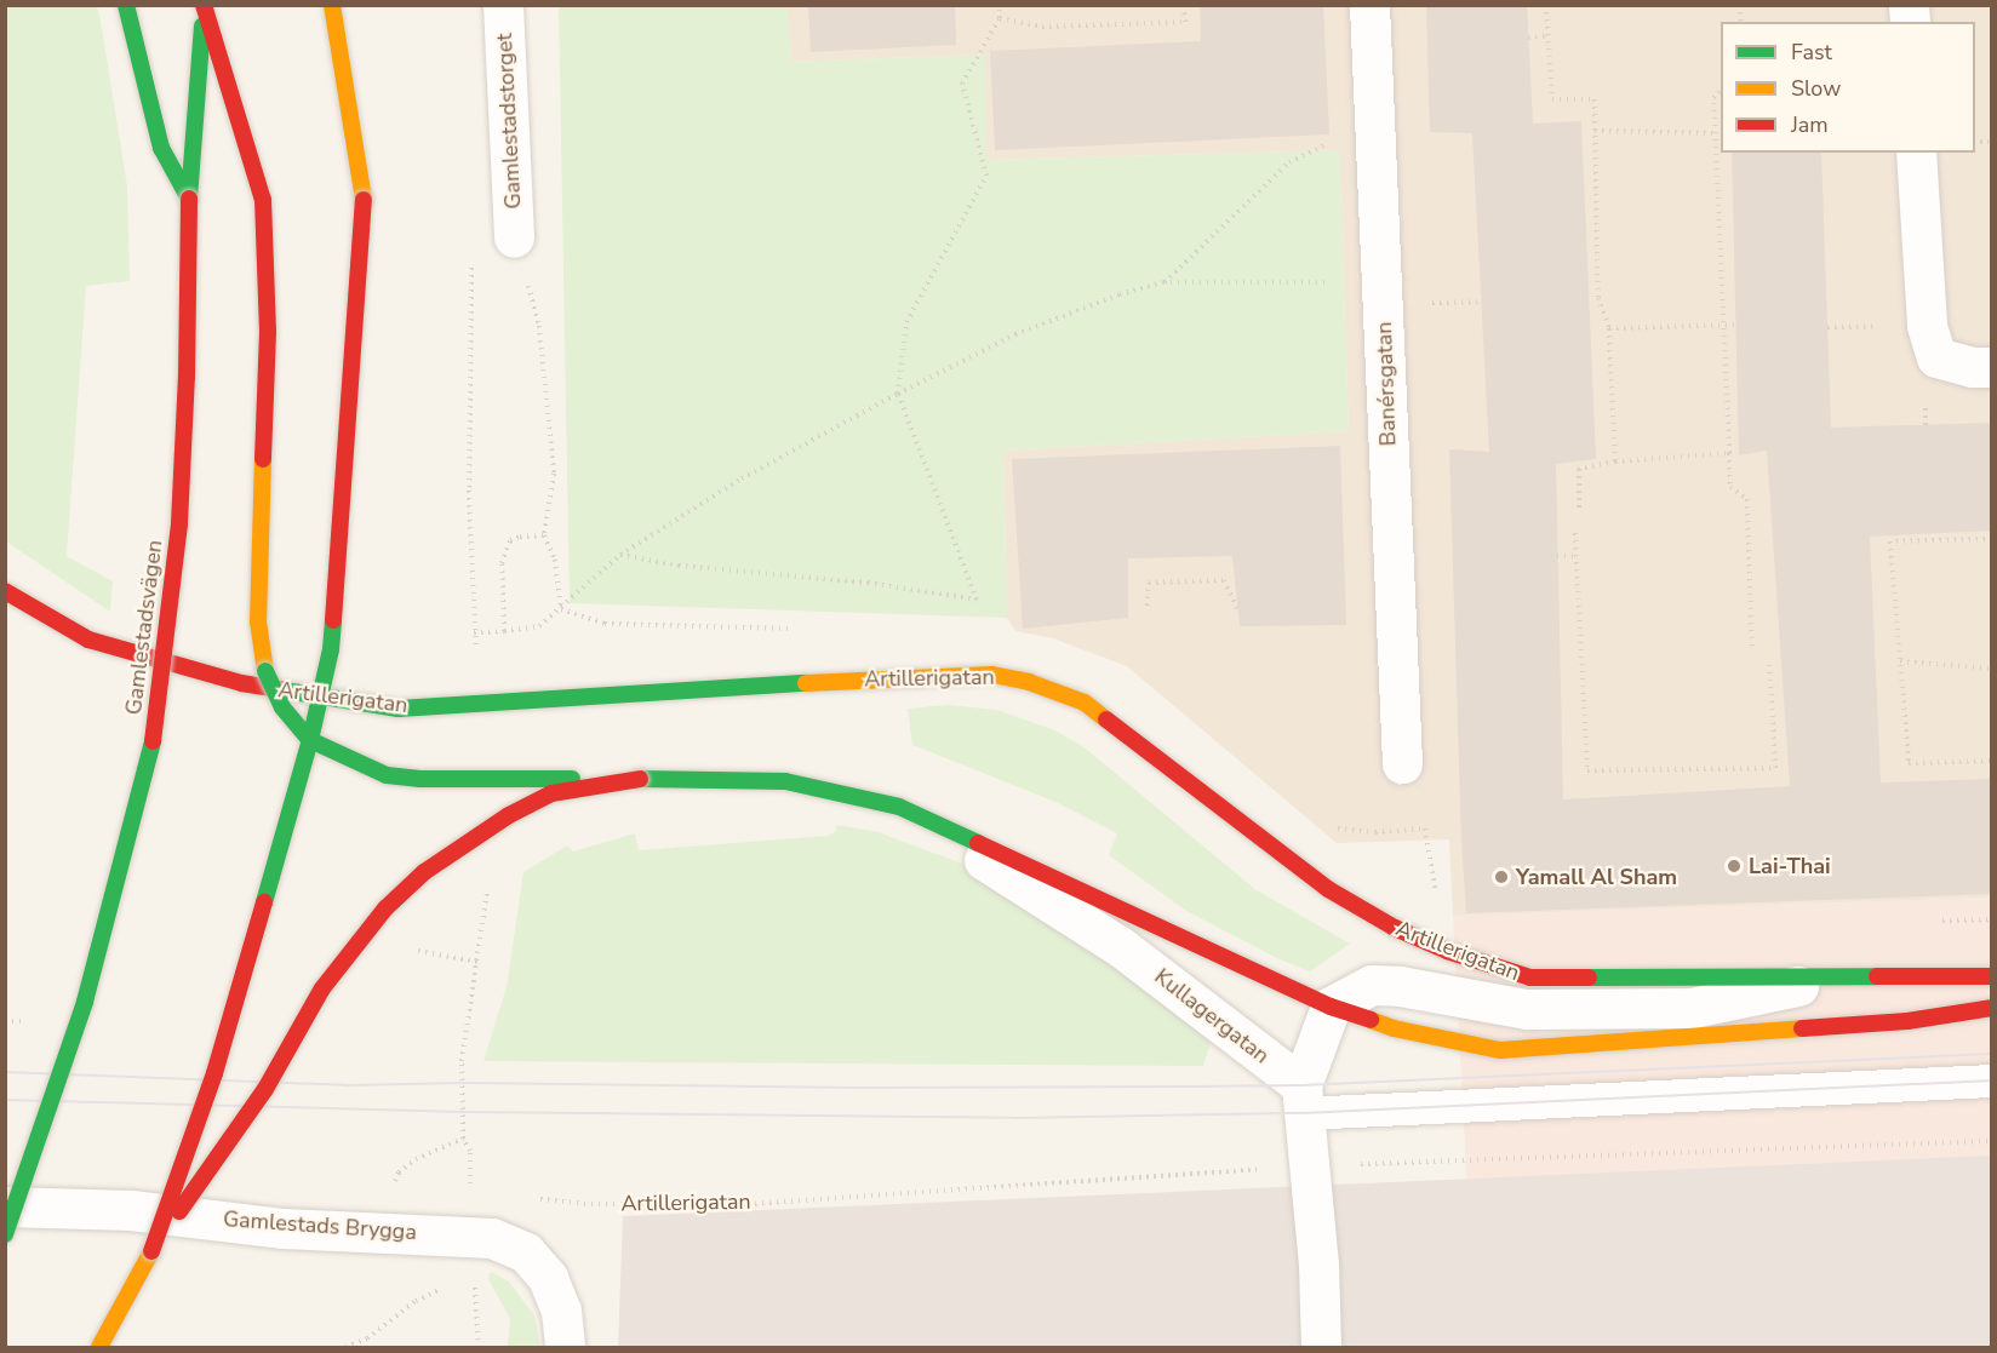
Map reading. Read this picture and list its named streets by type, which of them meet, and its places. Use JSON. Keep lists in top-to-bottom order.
{
  "streets": {
    "main road": ["Gamlestadsvägen", "Artillerigatan"],
    "street": [
      "Gamlestadstorget",
      "Banérsgatan",
      "Kullagergatan",
      "Gamlestads Brygga"
    ]
  },
  "places": ["Lai-Thai", "Yamall Al Sham"],
  "legend": ["Fast", "Slow", "Jam"]
}
